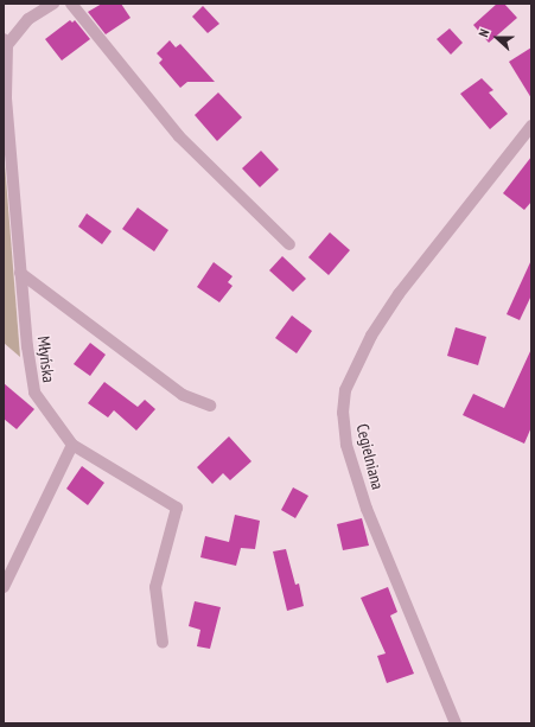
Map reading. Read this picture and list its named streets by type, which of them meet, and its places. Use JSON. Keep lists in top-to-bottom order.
{
  "streets": {
    "street": ["Młyńska", "Cegielniana"]
  },
  "north": "left"
}
